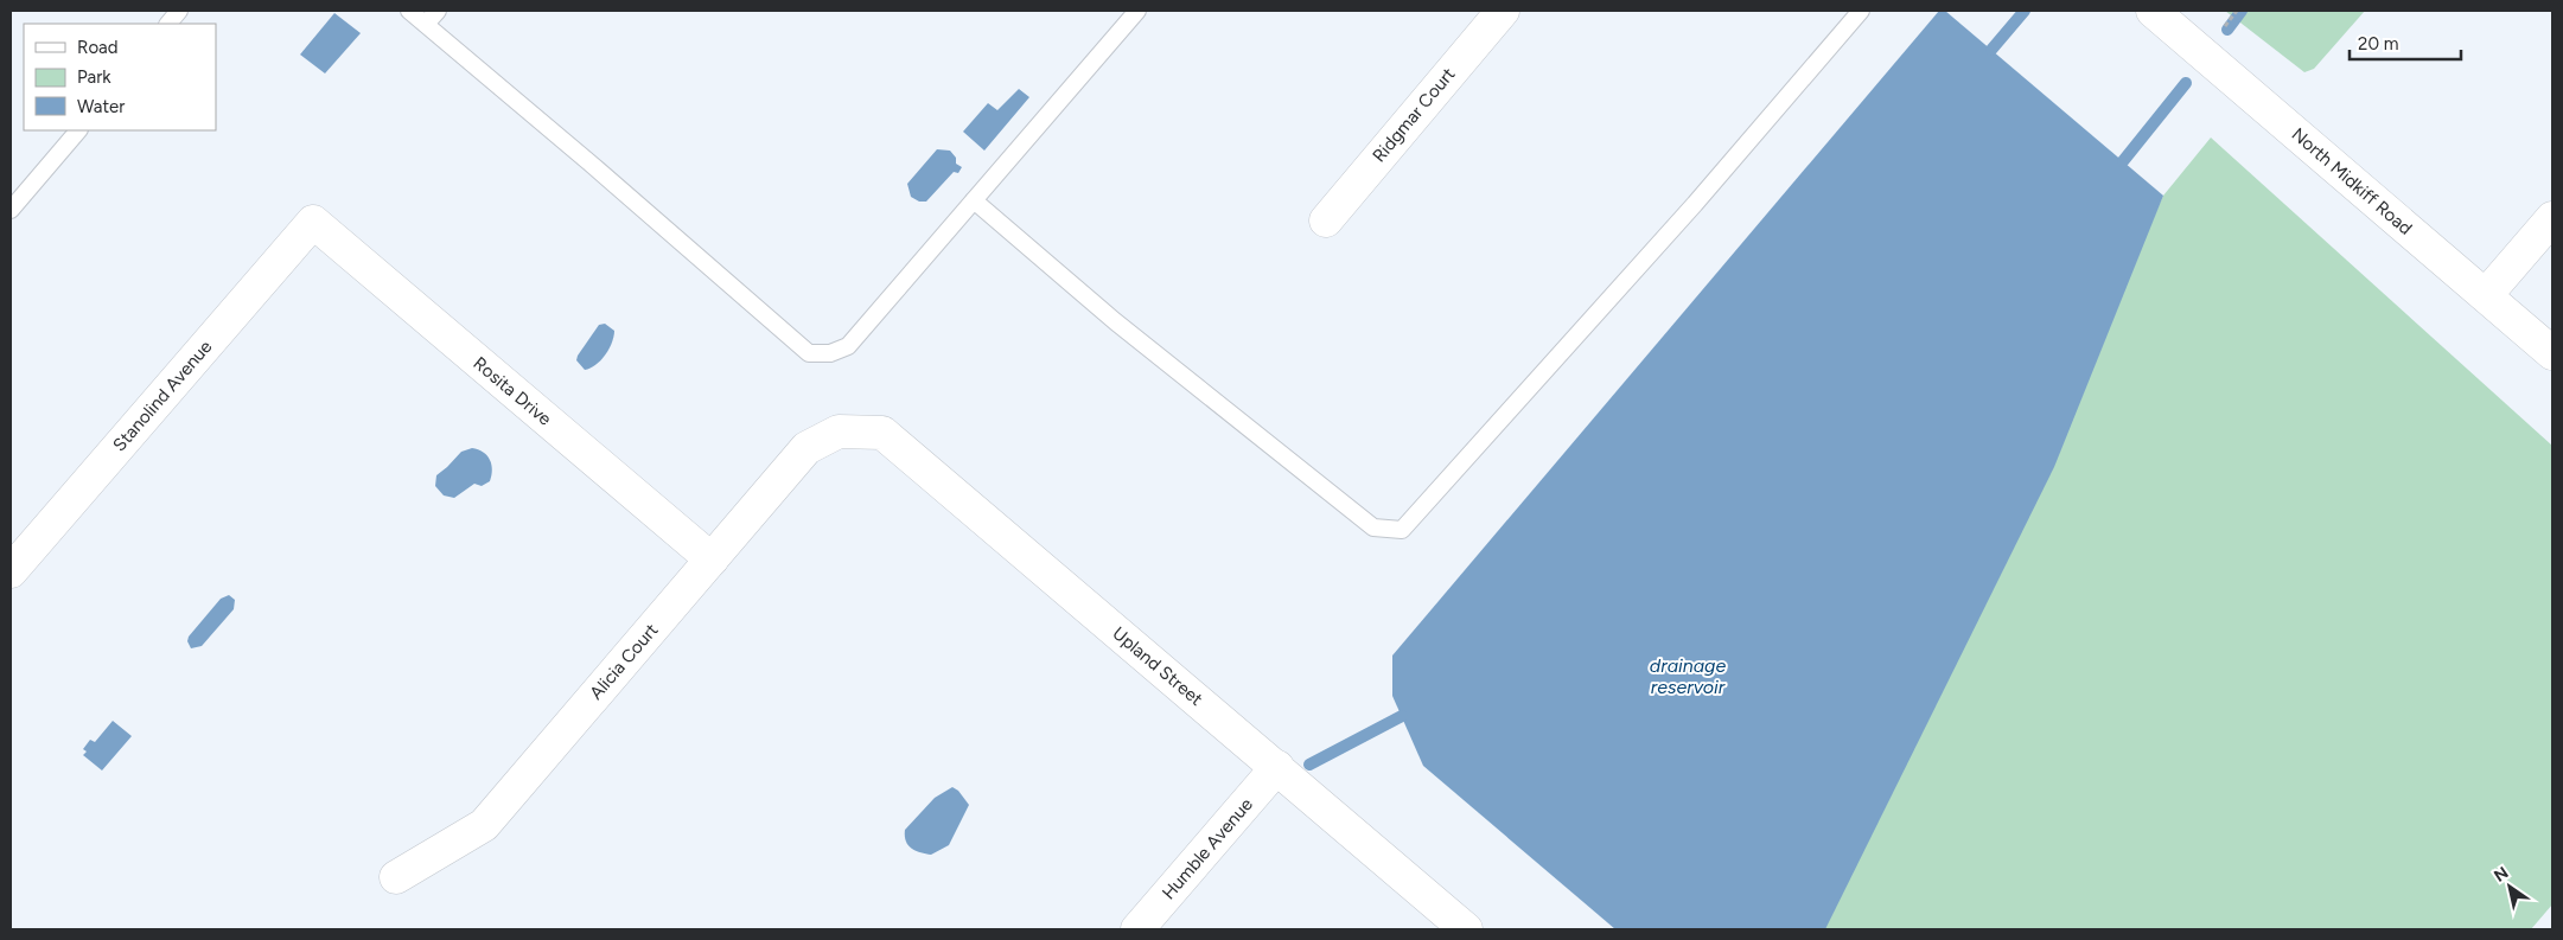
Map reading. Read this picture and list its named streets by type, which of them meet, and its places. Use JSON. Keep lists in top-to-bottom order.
{
  "streets": {
    "street": [
      "Ridgmar Court",
      "North Midkiff Road",
      "Rosita Drive",
      "Stanolind Avenue",
      "Alicia Court",
      "Upland Street",
      "Humble Avenue"
    ]
  },
  "crossings": [
    ["Rosita Drive", "Stanolind Avenue"],
    ["Rosita Drive", "Alicia Court"],
    ["Alicia Court", "Upland Street"],
    ["Upland Street", "Humble Avenue"]
  ],
  "water": ["drainage reservoir"],
  "legend": ["Road", "Park", "Water"],
  "scale_bar": "20 m",
  "north": "top left"
}
